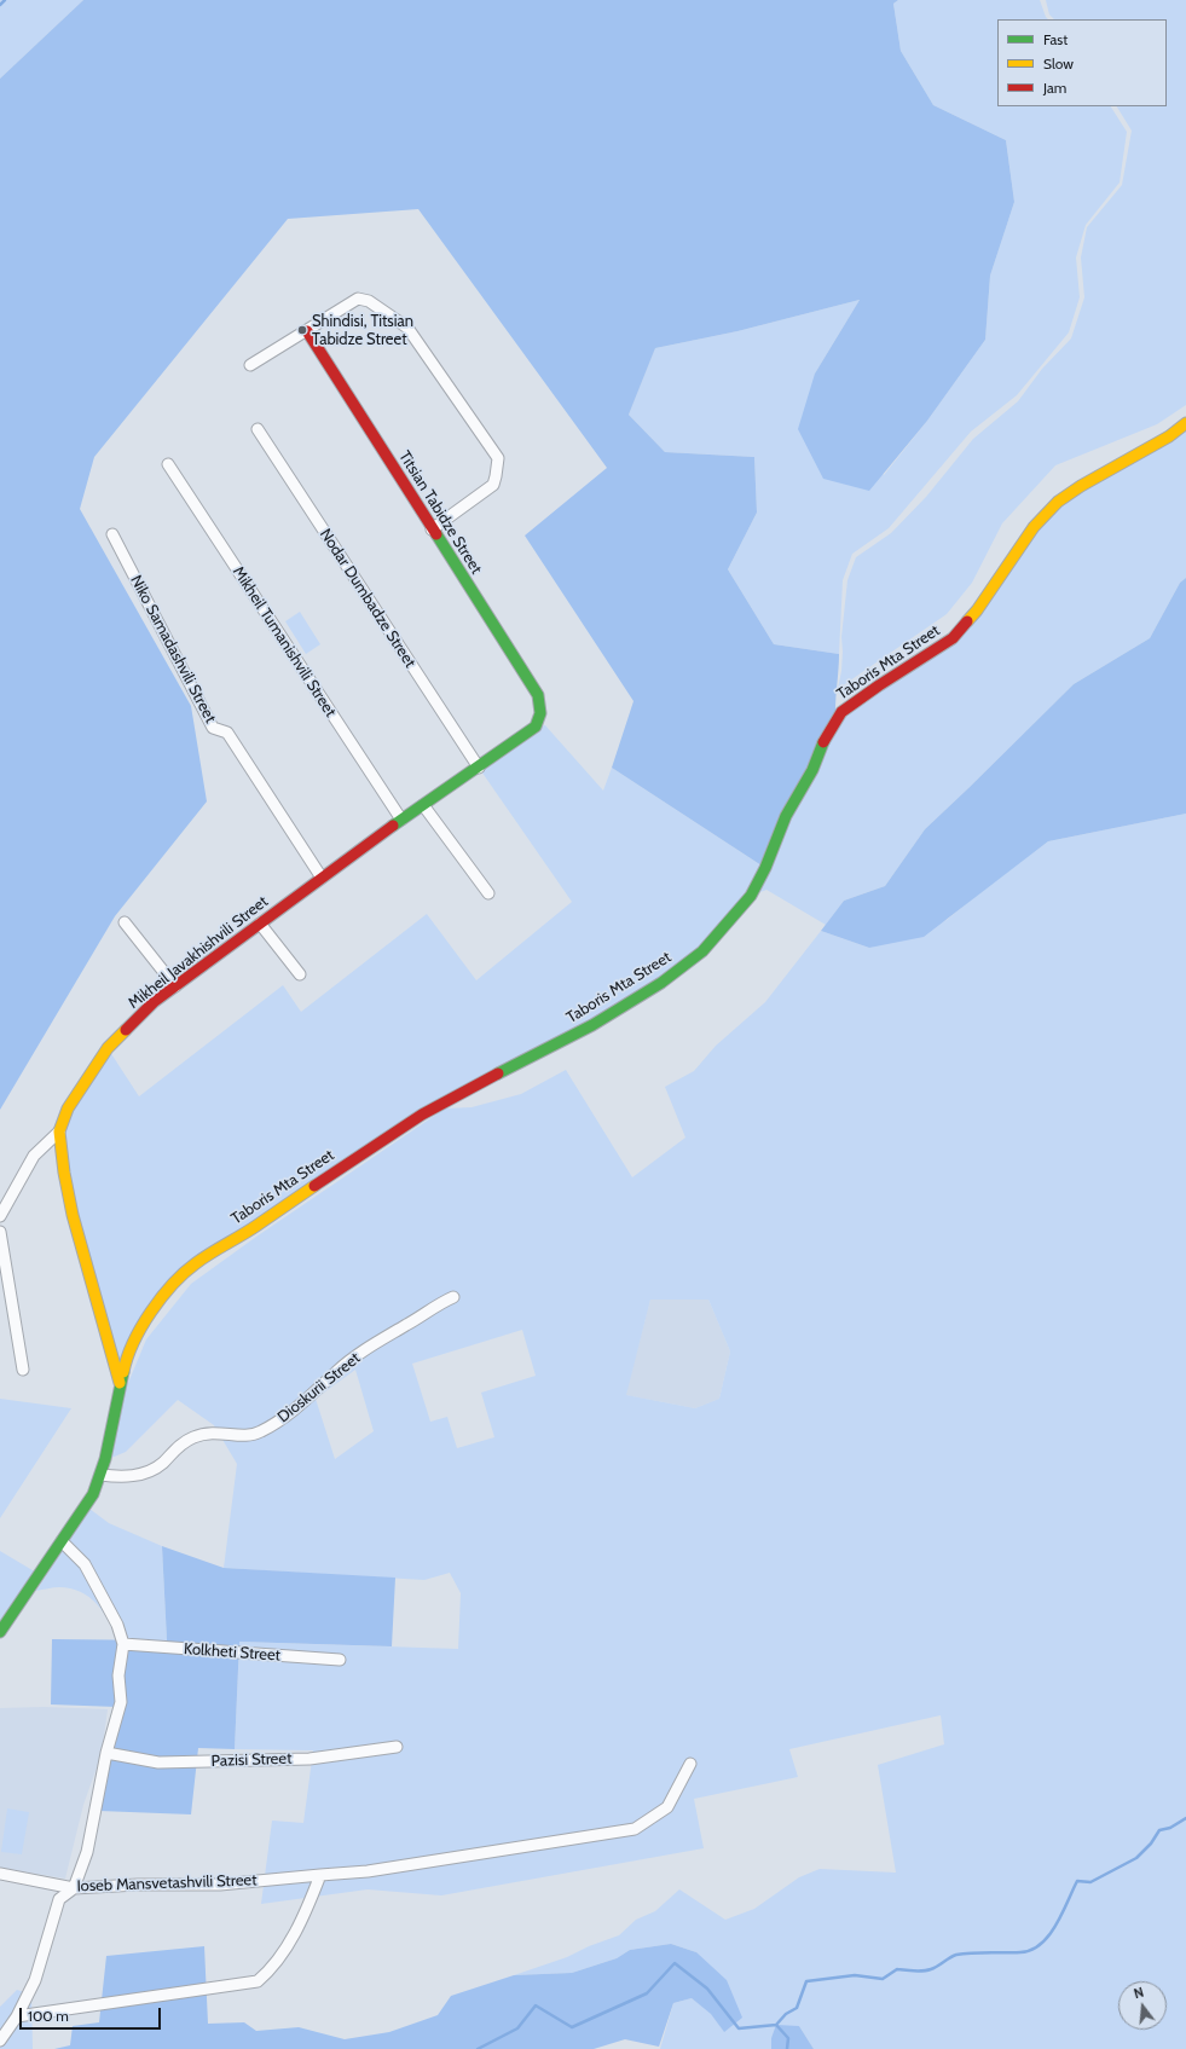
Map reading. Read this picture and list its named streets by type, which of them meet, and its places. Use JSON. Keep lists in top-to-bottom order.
{
  "streets": {
    "main road": ["Titsian Tabidze Street", "Taboris Mta Street", "Mikheil Javakhishvili Street"],
    "street": [
      "Nodar Dumbadze Street",
      "Mikheil Tumanishvili Street",
      "Niko Samadashvili Street",
      "Dioskurii Street",
      "Kolkheti Street",
      "Pazisi Street",
      "Ioseb Mansvetashvili Street"
    ]
  },
  "crossings": [
    ["Titsian Tabidze Street", "Mikheil Javakhishvili Street"],
    ["Nodar Dumbadze Street", "Mikheil Javakhishvili Street"],
    ["Mikheil Tumanishvili Street", "Mikheil Javakhishvili Street"],
    ["Niko Samadashvili Street", "Mikheil Javakhishvili Street"],
    ["Taboris Mta Street", "Mikheil Javakhishvili Street"],
    ["Mikheil Javakhishvili Street", "Dioskurii Street"]
  ],
  "places": ["Shindisi, Titsian Tabidze Street"],
  "legend": ["Fast", "Slow", "Jam"],
  "scale_bar": "100 m",
  "north": "top"
}
